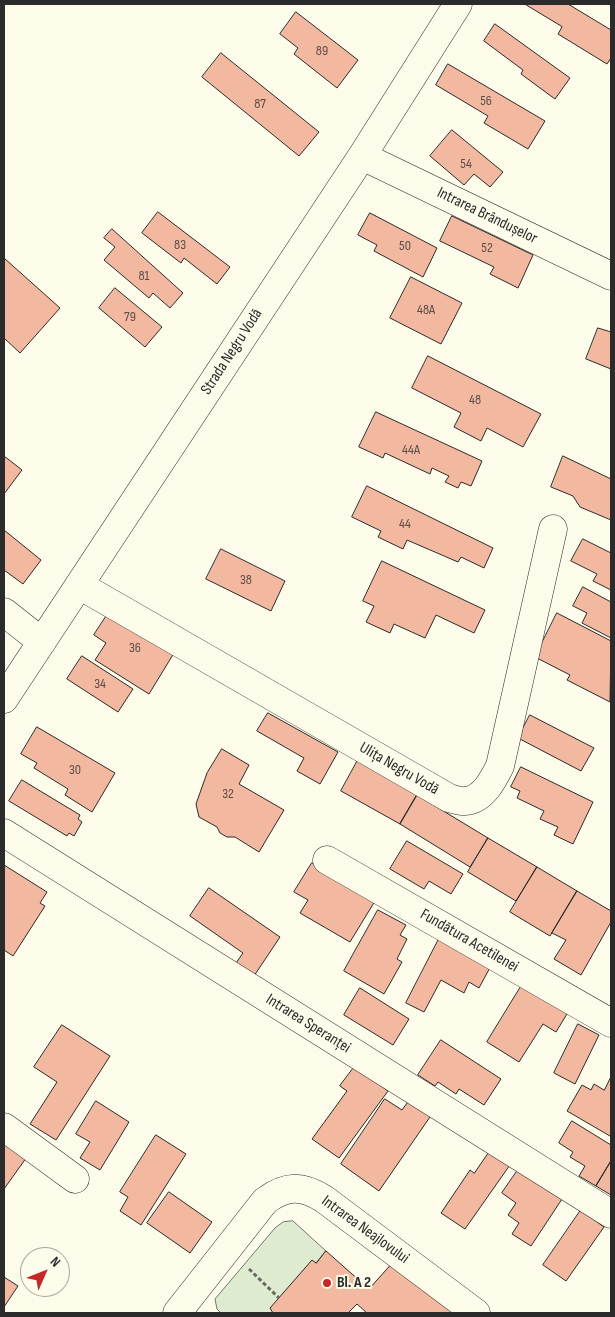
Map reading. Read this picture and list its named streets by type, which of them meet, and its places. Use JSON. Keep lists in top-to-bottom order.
{
  "streets": {
    "street": [
      "Intrarea Brândușelor",
      "Strada Negru Vodă",
      "Ulița Negru Vodă",
      "Fundătura Acetilenei",
      "Intrarea Speranței",
      "Intrarea Neajlovului"
    ]
  },
  "crossings": [
    ["Intrarea Brândușelor", "Strada Negru Vodă"],
    ["Strada Negru Vodă", "Ulița Negru Vodă"]
  ],
  "places": ["Bl. A 2"],
  "house_numbers": [
    "89",
    "56",
    "87",
    "54",
    "83",
    "50",
    "52",
    "81",
    "48A",
    "79",
    "48",
    "44A",
    "44",
    "38",
    "36",
    "34",
    "30",
    "32"
  ],
  "north": "top right"
}
